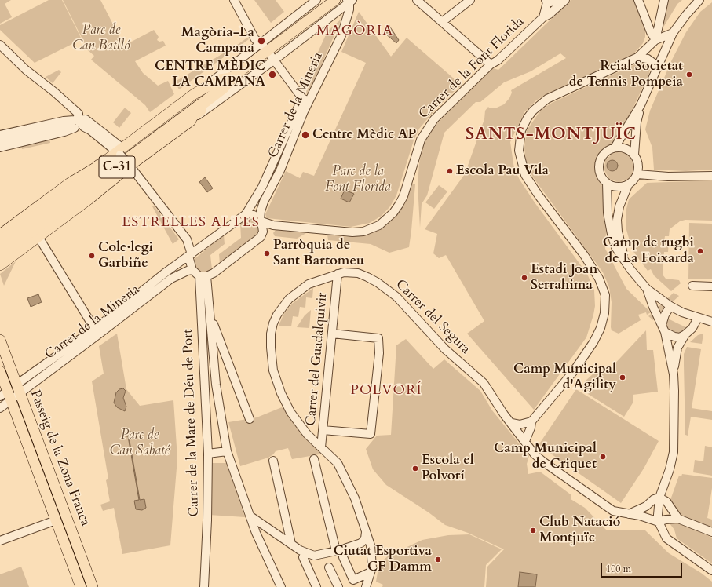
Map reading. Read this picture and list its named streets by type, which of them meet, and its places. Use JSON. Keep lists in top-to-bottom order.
{
  "streets": {
    "highway": ["C-31"],
    "main road": ["Passeig de la Zona Franca"],
    "street": [
      "Carrer de la Font Florida",
      "Carrer de la Mineria",
      "Carrer del Segura",
      "Carrer del Guadalquivir",
      "Carrer de la Mare de Déu de Port"
    ]
  },
  "crossings": [
    ["Carrer de la Font Florida", "Carrer de la Mineria"],
    ["Carrer de la Mineria", "Passeig de la Zona Franca"],
    ["Carrer del Segura", "Carrer del Guadalquivir"]
  ],
  "districts": [
    "MAGÒRIA",
    "SANTS-MONTJUÏC",
    "ESTRELLES ALTES",
    "POLVORÍ"
  ],
  "parks": ["Parc de Can Batlló", "Parc de la Font Florida", "Parc de Can Sabaté"],
  "places": [
    "Magòria-La Campana",
    "CENTRE MÈDIC LA CAMPANA",
    "Reial Societat de Tennis Pompeia",
    "Centre Mèdic AP",
    "Escola Pau Vila",
    "Camp de rugbi de La Foixarda",
    "Parròquia de Sant Bartomeu",
    "Cole·legi Garbiñe",
    "Estadi Joan Serrahima",
    "Camp Municipal d'Agility",
    "Camp Municipal de Criquet",
    "Escola el Polvorí",
    "Club Natació Montjuïc",
    "Ciutat Esportiva CF Damm"
  ],
  "scale_bar": "100 m"
}
